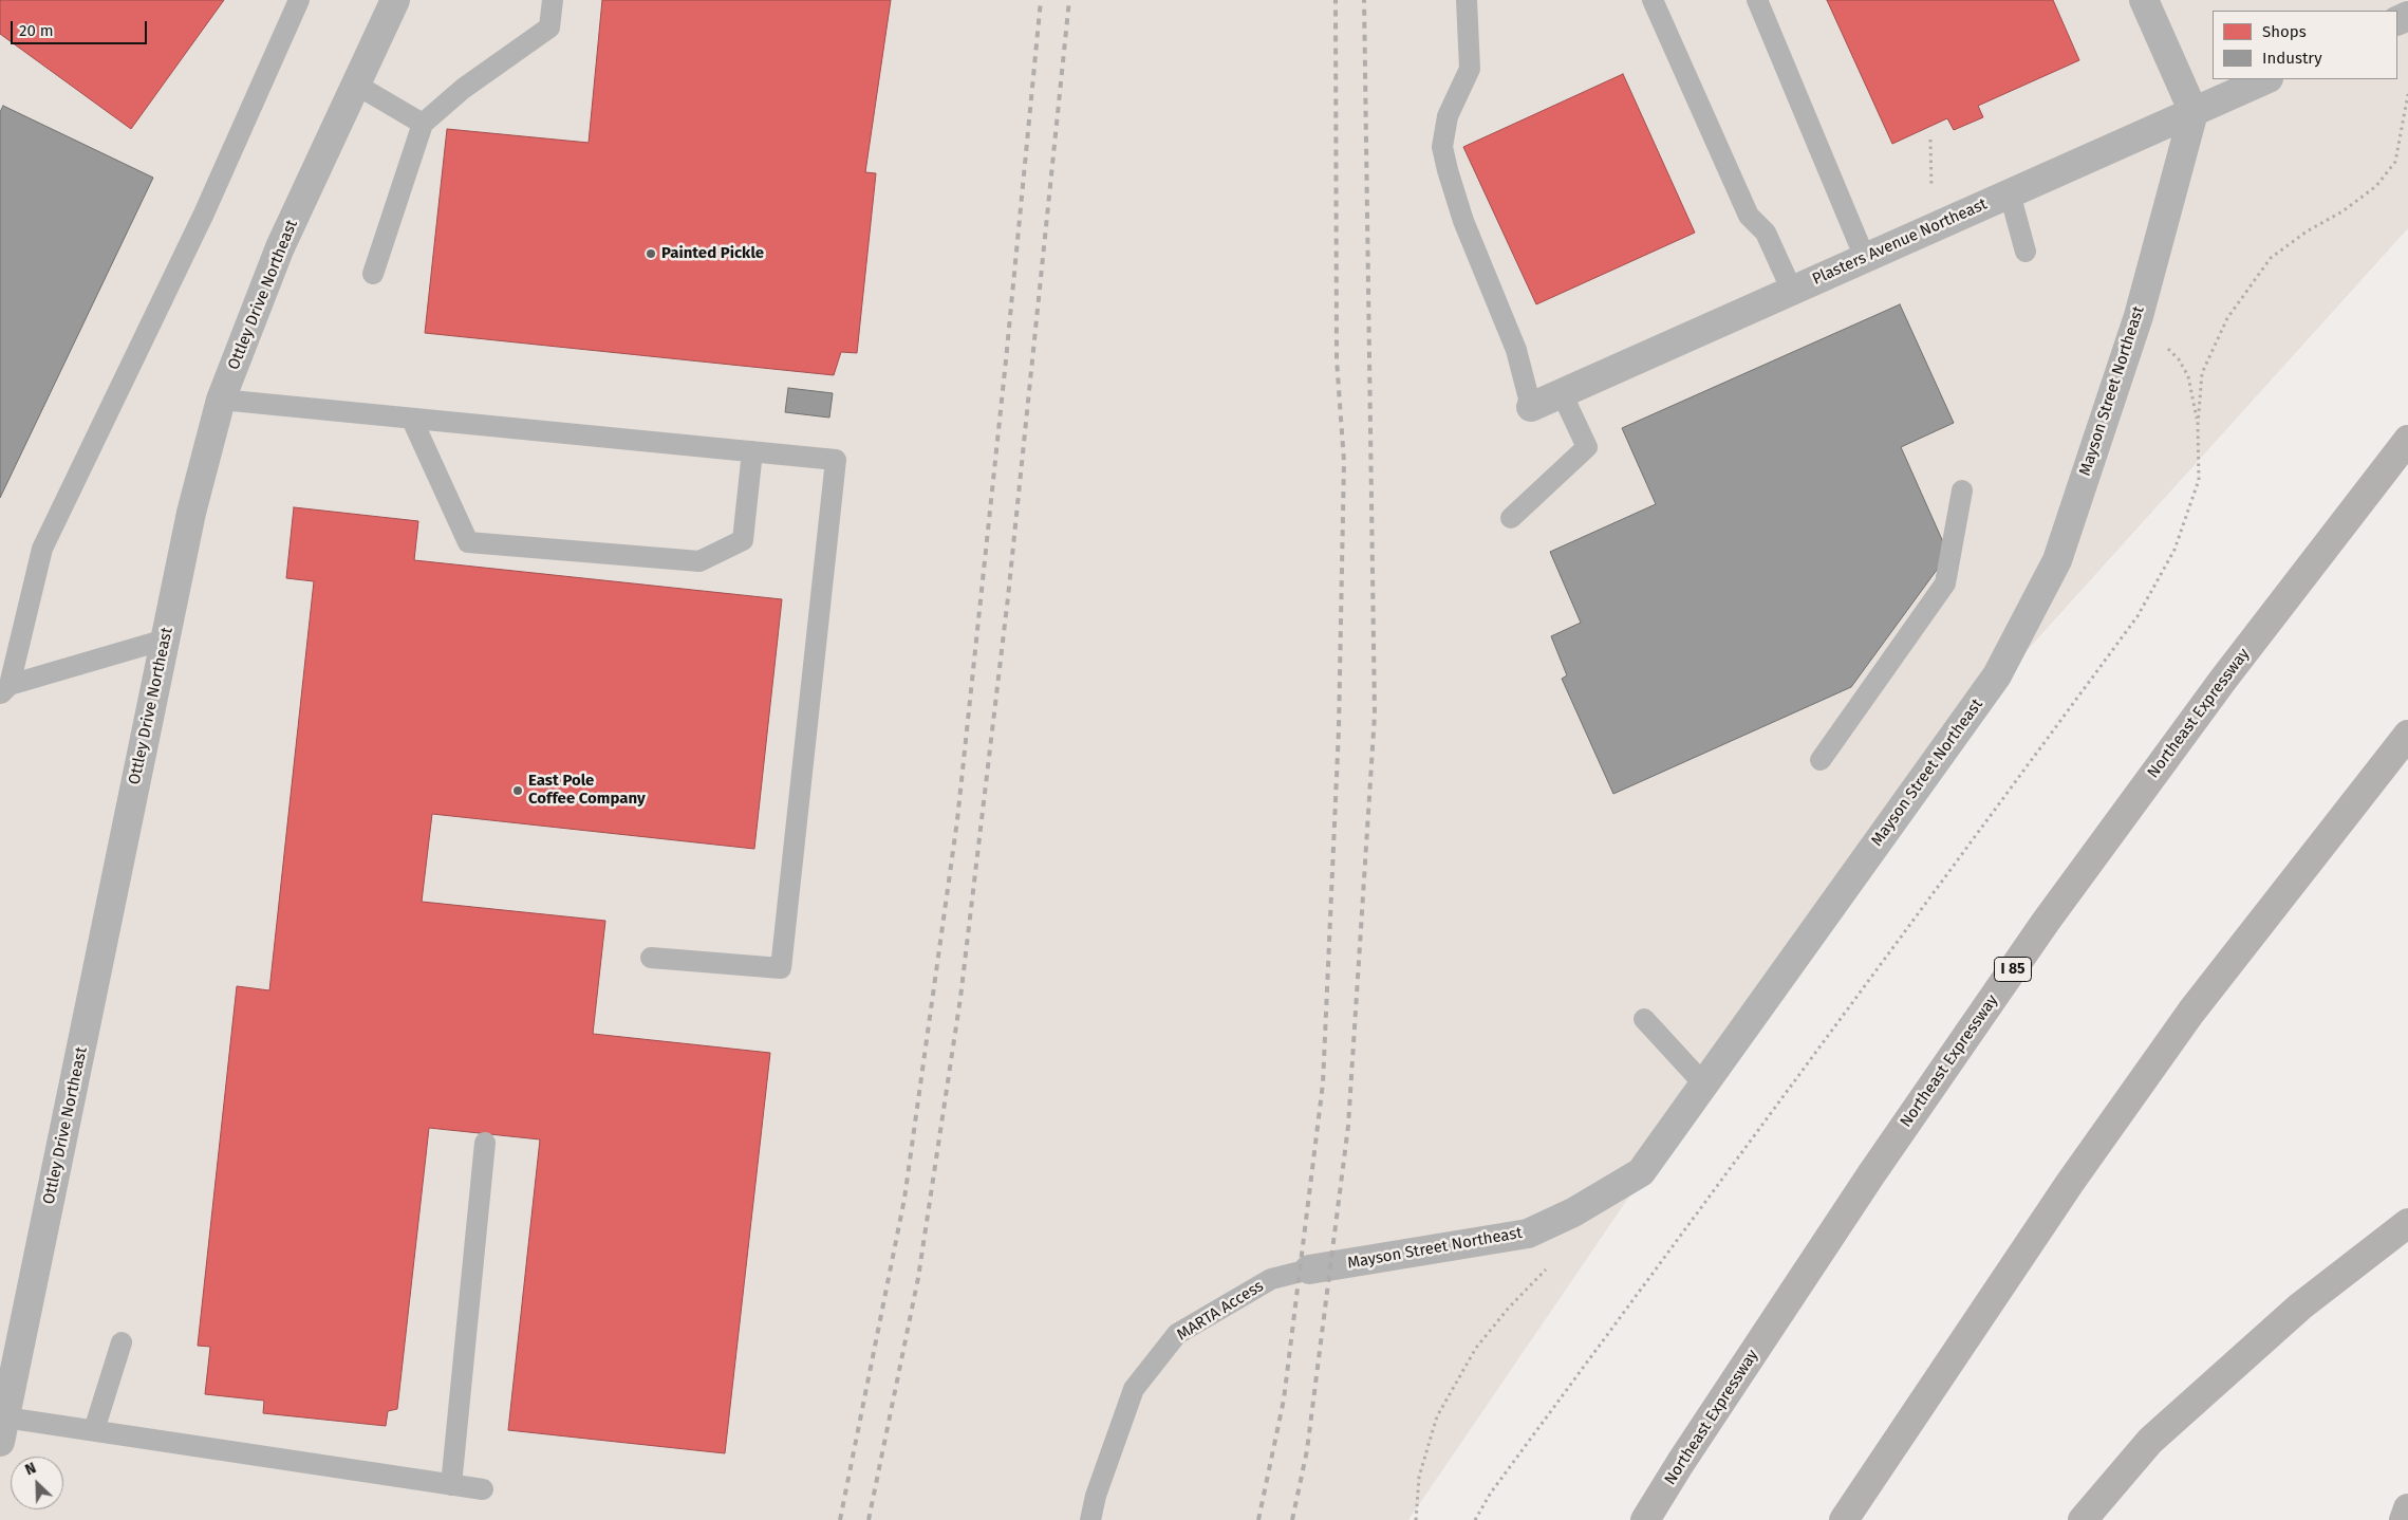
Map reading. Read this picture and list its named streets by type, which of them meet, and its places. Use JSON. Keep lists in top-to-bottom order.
{
  "streets": {
    "highway": ["Northeast Expressway", "I 85"],
    "street": ["Plasters Avenue Northeast", "Ottley Drive Northeast", "Mayson Street Northeast"],
    "lane": ["MARTA Access"]
  },
  "crossings": [
    ["Plasters Avenue Northeast", "Mayson Street Northeast"],
    ["Mayson Street Northeast", "MARTA Access"]
  ],
  "places": ["Painted Pickle", "East Pole Coffee Company"],
  "legend": ["Shops", "Industry"],
  "scale_bar": "20 m",
  "north": "top left"
}
